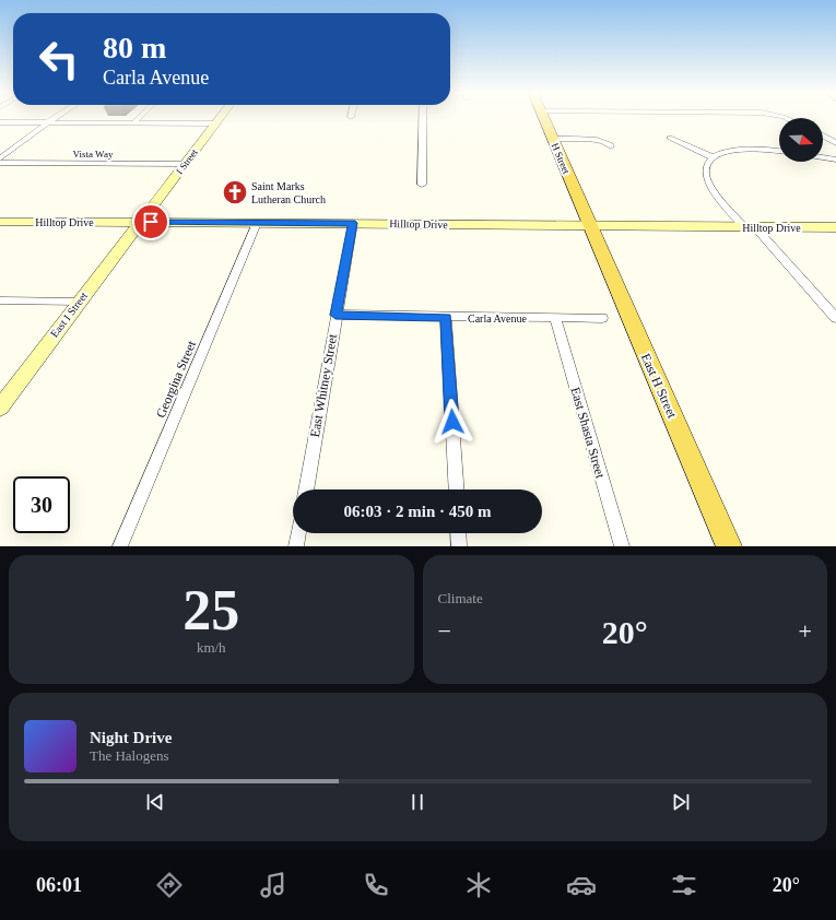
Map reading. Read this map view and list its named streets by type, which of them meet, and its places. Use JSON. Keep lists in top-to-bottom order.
{
  "streets": {
    "main road": [
      "H Street",
      "I Street",
      "Hilltop Drive",
      "East I Street",
      "East H Street"
    ],
    "street": [
      "Vista Way",
      "Carla Avenue",
      "Georgina Street",
      "East Whitney Street",
      "East Shasta Street"
    ]
  },
  "crossings": [
    ["Vista Way", "I Street"],
    ["H Street", "Hilltop Drive"],
    ["H Street", "East H Street"],
    ["I Street", "Hilltop Drive"],
    ["I Street", "East I Street"],
    ["Hilltop Drive", "East I Street"],
    ["Hilltop Drive", "Georgina Street"],
    ["Hilltop Drive", "East Whitney Street"],
    ["Hilltop Drive", "East H Street"],
    ["Carla Avenue", "East Whitney Street"],
    ["Carla Avenue", "East Shasta Street"]
  ],
  "places": {
    "church": ["Saint Marks Lutheran Church"]
  },
  "north": "right",
  "page": {
    "turn": ["80 m", "Carla Avenue"],
    "limit": "30",
    "trip": "06:03 · 2 min · 450 m",
    "tile": [
      ["25", "km/h"],
      "Climate"
    ],
    "heat": ["−", "20°", "+"],
    "song": ["Night Drive", "The Halogens"],
    "tabs": ["06:01", "20°"]
  }
}
